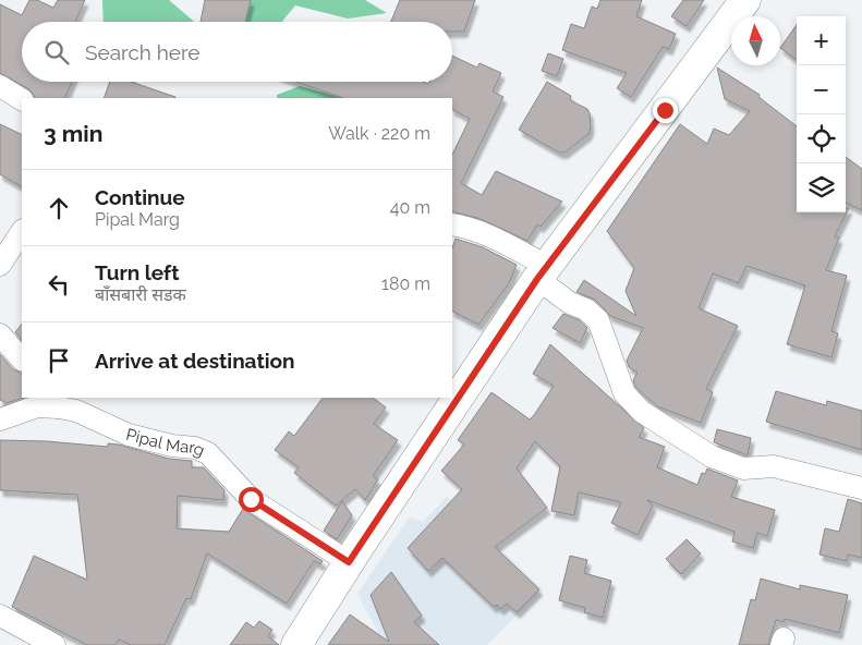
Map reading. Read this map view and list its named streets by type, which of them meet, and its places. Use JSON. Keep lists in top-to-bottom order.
{
  "streets": {
    "street": ["Pipal Marg"]
  },
  "north": "top",
  "page": {
    "map_buttons": ["+", "−"],
    "search": "Search here",
    "heading": ["3 min", "Walk · 220 m"],
    "list": [
      ["Continue", "Pipal Marg", "40 m"],
      ["Turn left", "बाँसबारी सडक", "180 m"],
      "Arrive at destination"
    ]
  }
}
